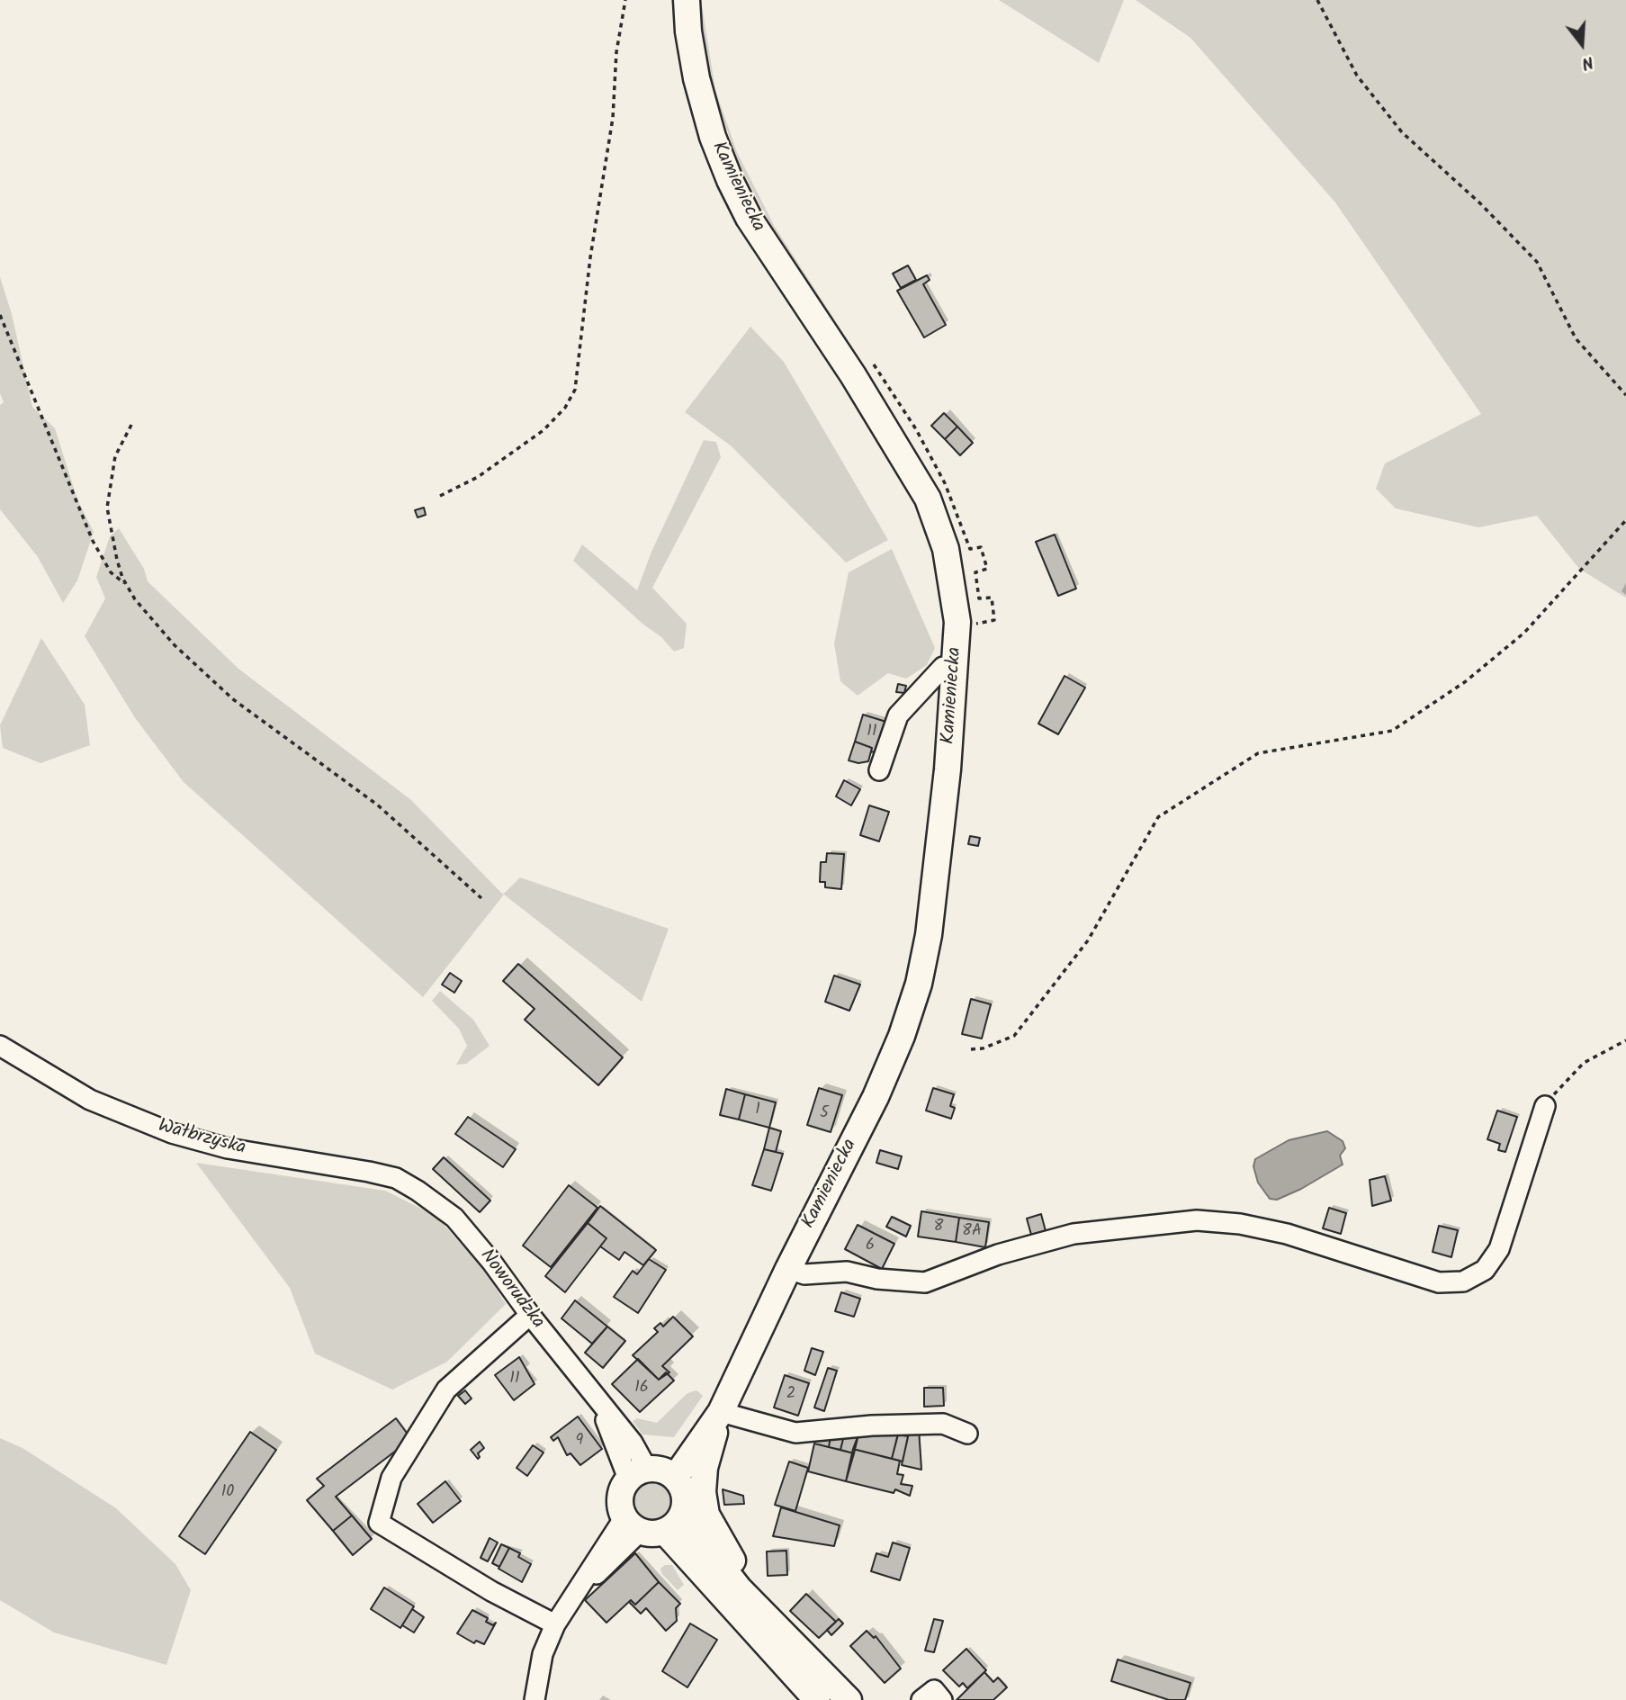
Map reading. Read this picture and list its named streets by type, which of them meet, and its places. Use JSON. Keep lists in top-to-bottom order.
{
  "streets": {
    "main road": ["Kamieniecka"],
    "street": ["Wałbrzyska", "Noworudzka"]
  },
  "crossings": [
    ["Kamieniecka", "Noworudzka"],
    ["Wałbrzyska", "Noworudzka"]
  ],
  "house_numbers": [
    "11",
    "1",
    "5",
    "8",
    "8A",
    "6",
    "11",
    "16",
    "2",
    "9",
    "10"
  ],
  "north": "bottom"
}
